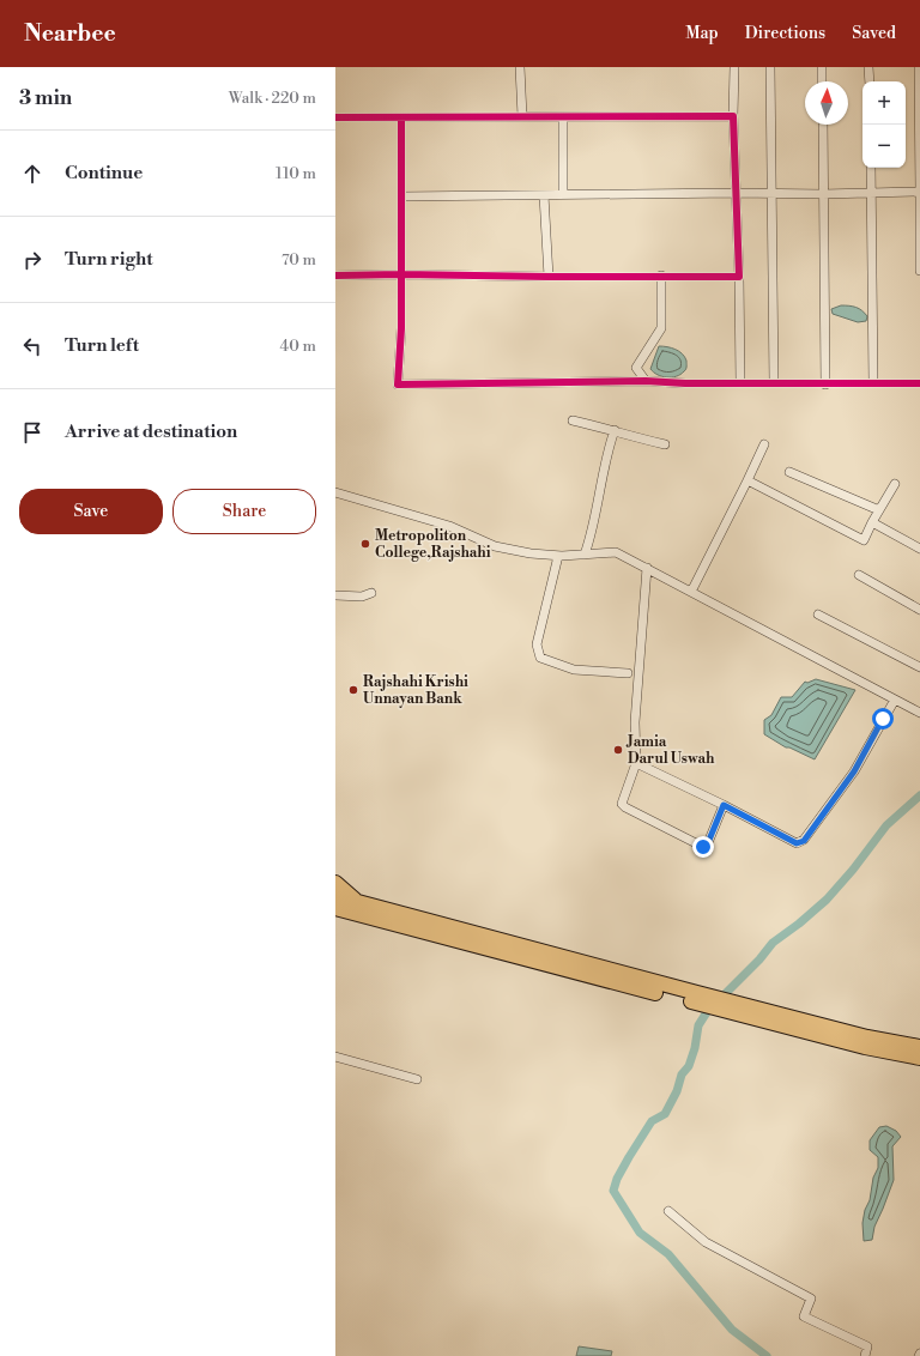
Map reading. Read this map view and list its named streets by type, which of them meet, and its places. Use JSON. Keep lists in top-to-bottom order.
{
  "places": ["Metropoliton College,Rajshahi", "Rajshahi Krishi Unnayan Bank", "Jamia Darul Uswah"],
  "north": "top",
  "page": {
    "header": "Nearbee",
    "nav": ["Map", "Directions", "Saved"],
    "heading": ["3 min", "Walk · 220 m"],
    "map_buttons": ["+", "−"],
    "list": [
      ["Continue", "110 m"],
      ["Turn right", "70 m"],
      ["Turn left", "40 m"],
      "Arrive at destination"
    ],
    "buttons": ["Save", "Share"]
  }
}
